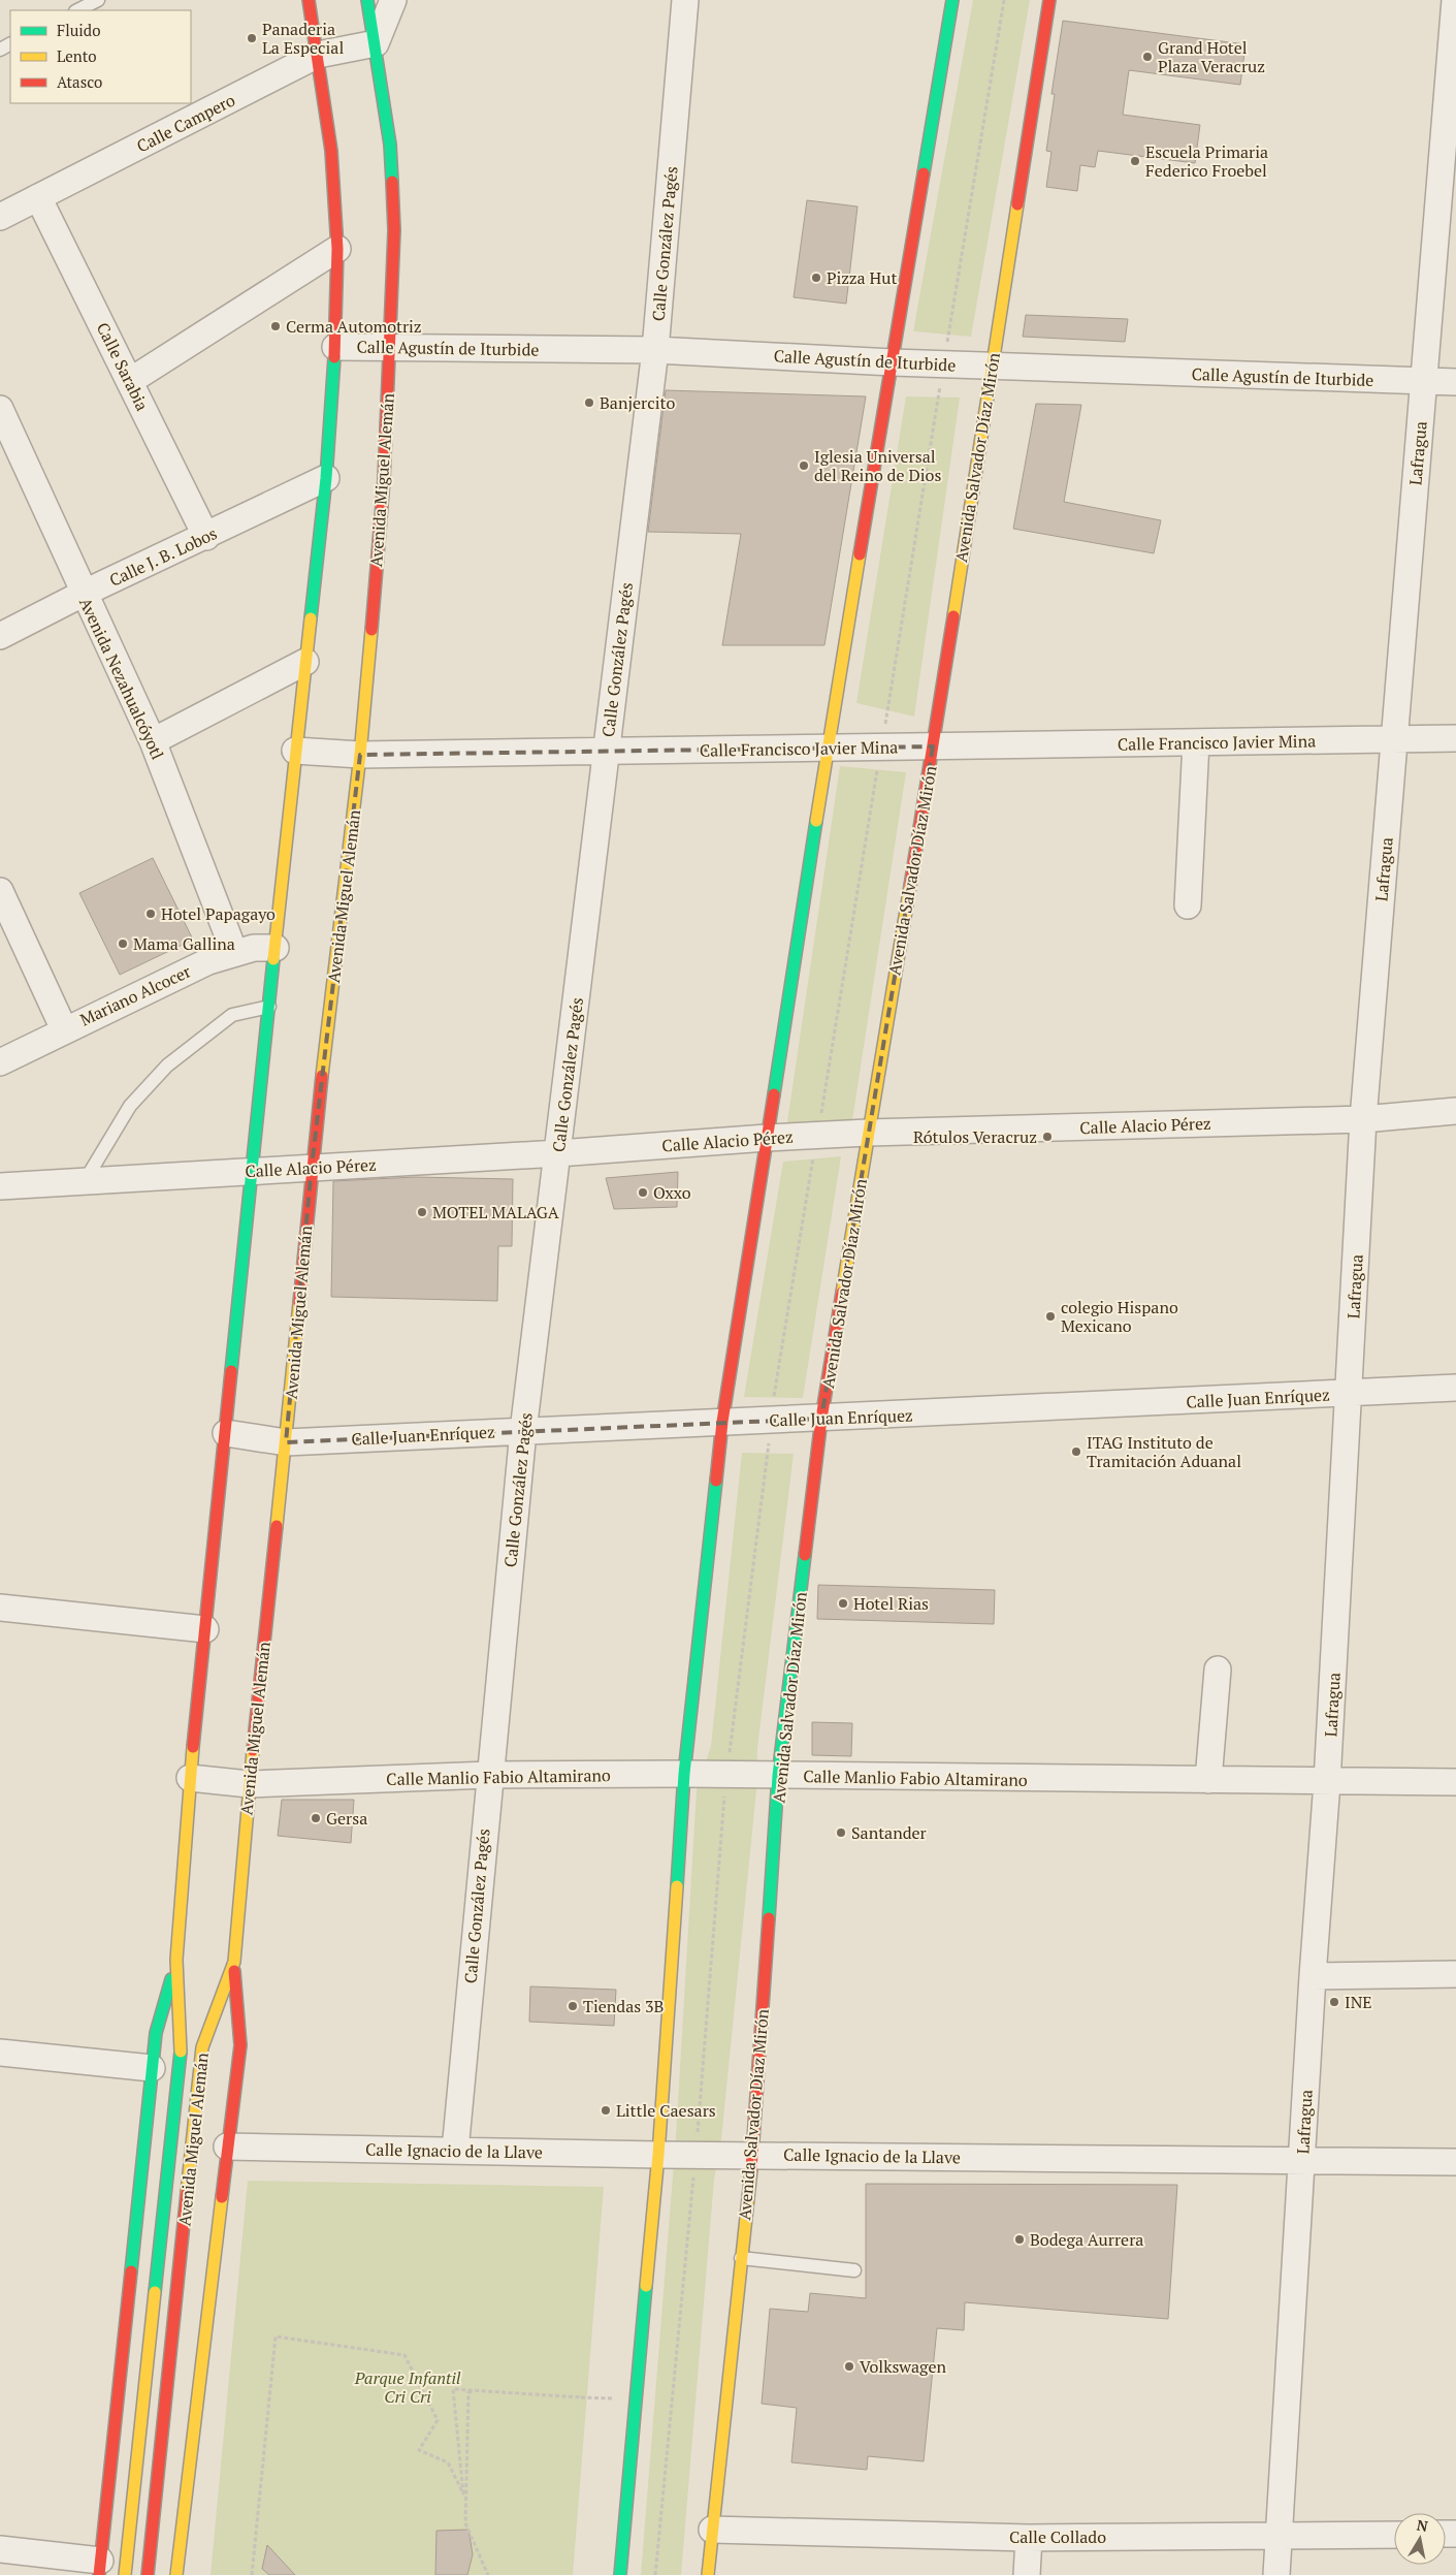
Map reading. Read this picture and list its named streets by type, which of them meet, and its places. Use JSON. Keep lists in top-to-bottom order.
{
  "streets": {
    "main road": ["Avenida Salvador Díaz Mirón", "Avenida Miguel Alemán"],
    "street": [
      "Calle Campero",
      "Calle González Pagés",
      "Calle Agustín de Iturbide",
      "Calle Sarabia",
      "Lafragua",
      "Calle J. B. Lobos",
      "Avenida Nezahualcóyotl",
      "Calle Francisco Javier Mina",
      "Mariano Alcocer",
      "Calle Alacio Pérez",
      "Calle Juan Enríquez",
      "Calle Manlio Fabio Altamirano",
      "Calle Ignacio de la Llave",
      "Calle Collado"
    ]
  },
  "crossings": [
    ["Calle Campero", "Calle Sarabia"],
    ["Calle Campero", "Avenida Miguel Alemán"],
    ["Calle González Pagés", "Calle Agustín de Iturbide"],
    ["Calle González Pagés", "Calle Francisco Javier Mina"],
    ["Calle González Pagés", "Calle Alacio Pérez"],
    ["Calle González Pagés", "Calle Juan Enríquez"],
    ["Calle González Pagés", "Calle Manlio Fabio Altamirano"],
    ["Calle González Pagés", "Calle Ignacio de la Llave"],
    ["Calle Agustín de Iturbide", "Lafragua"],
    ["Calle Agustín de Iturbide", "Avenida Salvador Díaz Mirón"],
    ["Calle Agustín de Iturbide", "Avenida Miguel Alemán"],
    ["Calle Sarabia", "Calle J. B. Lobos"],
    ["Lafragua", "Calle Francisco Javier Mina"],
    ["Lafragua", "Calle Alacio Pérez"],
    ["Lafragua", "Calle Juan Enríquez"],
    ["Lafragua", "Calle Manlio Fabio Altamirano"],
    ["Lafragua", "Calle Ignacio de la Llave"],
    ["Lafragua", "Calle Collado"],
    ["Avenida Salvador Díaz Mirón", "Calle Francisco Javier Mina"],
    ["Avenida Salvador Díaz Mirón", "Calle Alacio Pérez"],
    ["Avenida Salvador Díaz Mirón", "Calle Juan Enríquez"],
    ["Avenida Salvador Díaz Mirón", "Calle Manlio Fabio Altamirano"],
    ["Avenida Salvador Díaz Mirón", "Calle Ignacio de la Llave"],
    ["Avenida Salvador Díaz Mirón", "Calle Collado"],
    ["Avenida Miguel Alemán", "Calle J. B. Lobos"],
    ["Avenida Miguel Alemán", "Calle Francisco Javier Mina"],
    ["Avenida Miguel Alemán", "Mariano Alcocer"],
    ["Avenida Miguel Alemán", "Calle Alacio Pérez"],
    ["Avenida Miguel Alemán", "Calle Juan Enríquez"],
    ["Avenida Miguel Alemán", "Calle Manlio Fabio Altamirano"],
    ["Calle J. B. Lobos", "Avenida Nezahualcóyotl"],
    ["Avenida Nezahualcóyotl", "Mariano Alcocer"]
  ],
  "parks": ["Parque Infantil Cri Cri"],
  "places": [
    "Panaderia La Especial",
    "Grand Hotel Plaza Veracruz",
    "Escuela Primaria Federico Froebel",
    "Pizza Hut",
    "Cerma Automotriz",
    "Banjercito",
    "Iglesia Universal del Reino de Dios",
    "Hotel Papagayo",
    "Mama Gallina",
    "Rótulos Veracruz",
    "Oxxo",
    "MOTEL MALAGA",
    "colegio Hispano Mexicano",
    "ITAG Instituto de Tramitación Aduanal",
    "Hotel Rias",
    "Gersa",
    "Santander",
    "INE",
    "Tiendas 3B",
    "Little Caesars",
    "Bodega Aurrera",
    "Volkswagen"
  ],
  "legend": ["Fluido", "Lento", "Atasco"],
  "north": "top"
}
